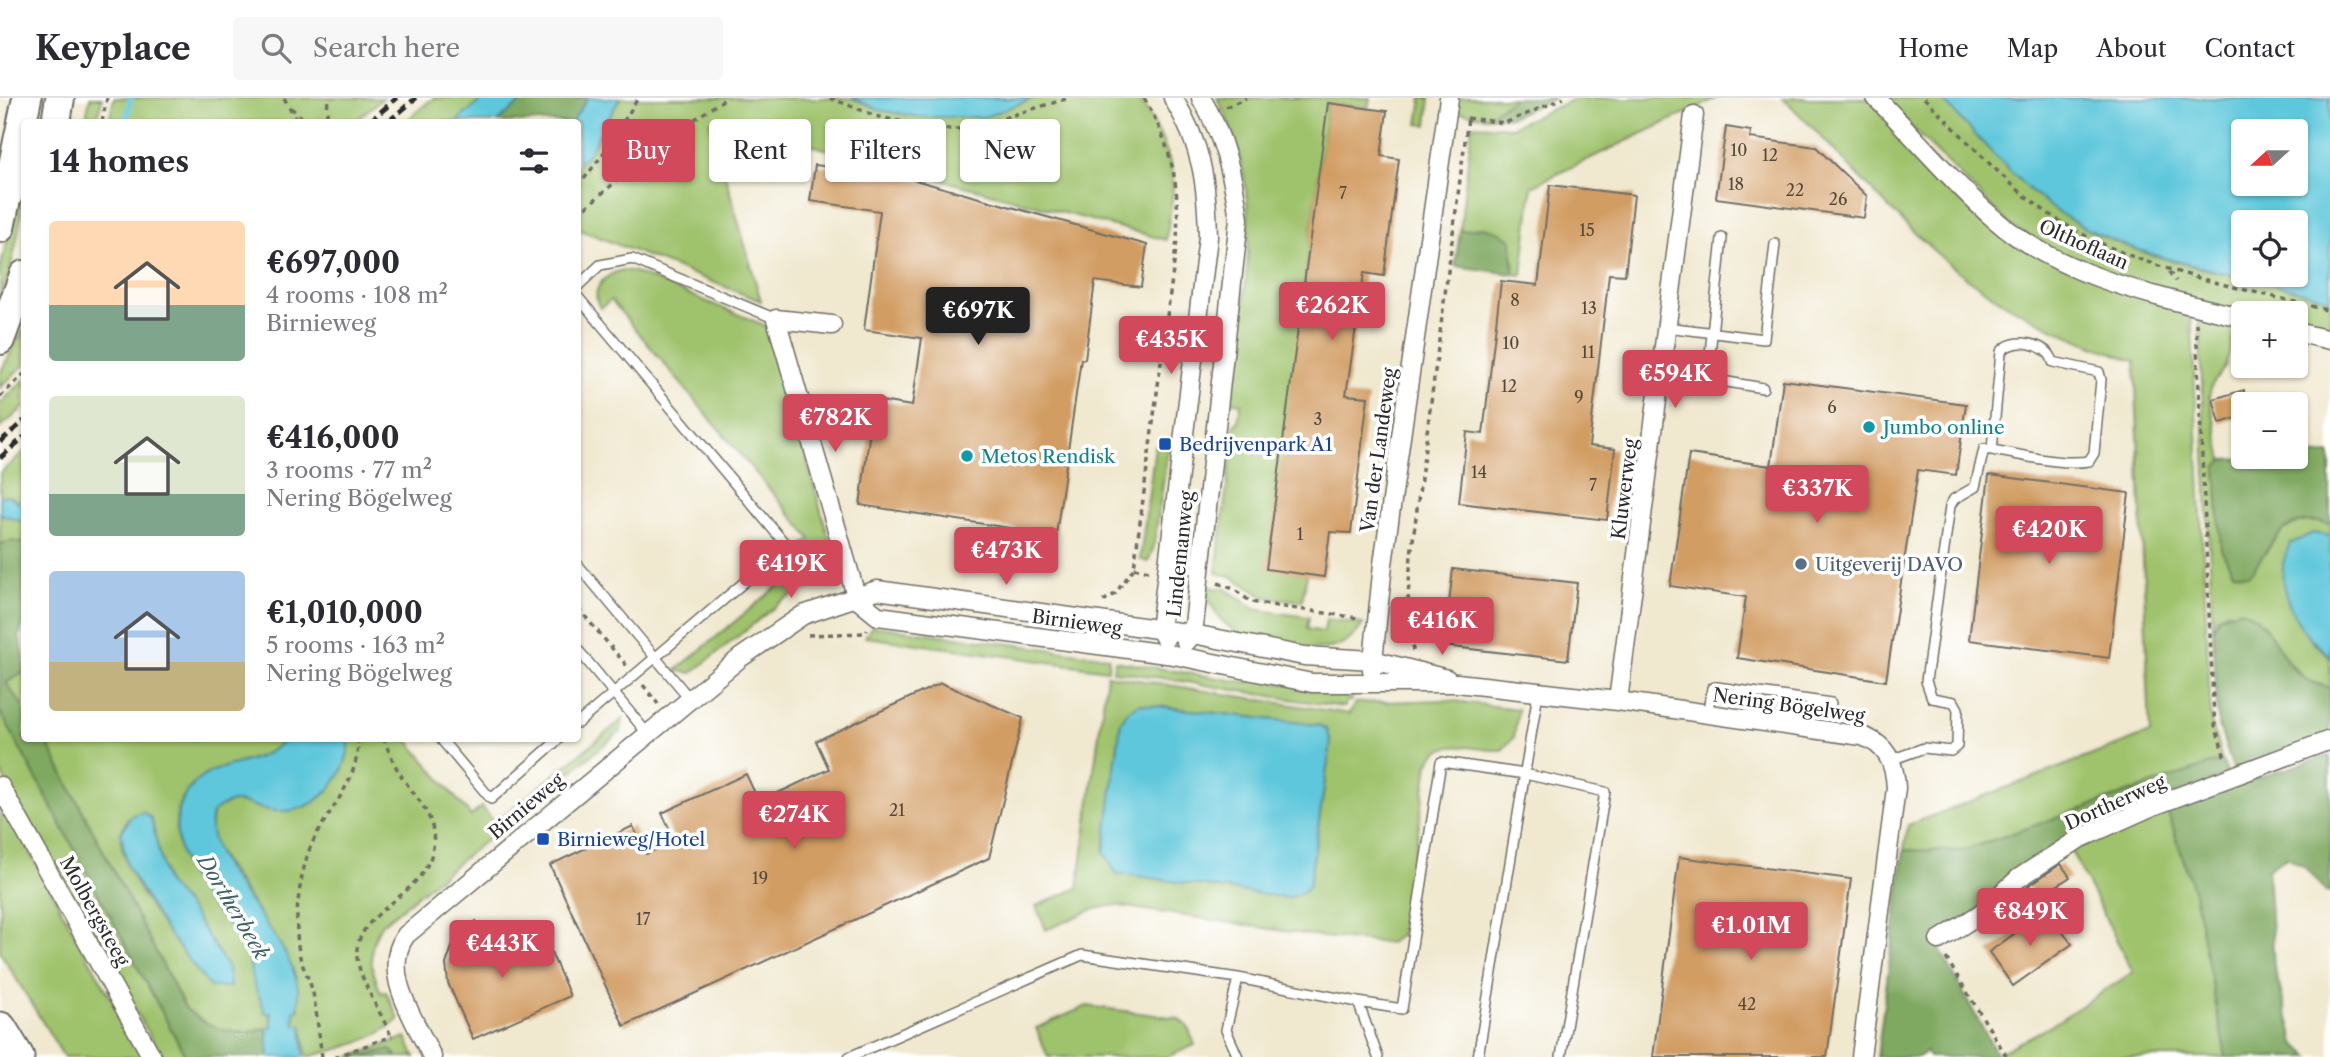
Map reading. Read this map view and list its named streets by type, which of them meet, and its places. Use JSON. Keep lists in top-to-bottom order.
{
  "streets": {
    "street": [
      "Olthoflaan",
      "Van der Landeweg",
      "Kluwerweg",
      "Lindemanweg",
      "Birnieweg",
      "Nering Bögelweg",
      "Dortherweg",
      "Molbergsteeg"
    ]
  },
  "crossings": [
    ["Van der Landeweg", "Nering Bögelweg"],
    ["Kluwerweg", "Nering Bögelweg"],
    ["Lindemanweg", "Birnieweg"],
    ["Lindemanweg", "Nering Bögelweg"],
    ["Birnieweg", "Nering Bögelweg"]
  ],
  "water": ["Dortherbeek"],
  "places": {
    "other": ["Jumbo online", "Metos Rendisk", "Uitgeverij DAVO"],
    "transit": ["Bedrijvenpark A1", "Birnieweg/Hotel"]
  },
  "house_numbers": [
    "10",
    "12",
    "18",
    "22",
    "7",
    "26",
    "15",
    "8",
    "13",
    "10",
    "11",
    "12",
    "9",
    "6",
    "3",
    "14",
    "7",
    "1",
    "21",
    "19",
    "17",
    "42"
  ],
  "north": "left",
  "page": {
    "header": "Keyplace",
    "search": "Search here",
    "nav": [
      "Home",
      "Map",
      "About",
      "Contact"
    ],
    "map_buttons": ["+", "−"],
    "chip": [
      "Buy",
      "Rent",
      "Filters",
      "New"
    ],
    "heading": "14 homes",
    "list": [
      {
        "name": "€697,000",
        "note": "4 rooms · 108 m² · Birnieweg"
      },
      {
        "name": "€416,000",
        "note": "3 rooms · 77 m² · Nering Bögelweg"
      },
      {
        "name": "€1,010,000",
        "note": "5 rooms · 163 m² · Nering Bögelweg"
      }
    ],
    "price": [
      "€262K",
      "€697K",
      "€435K",
      "€594K",
      "€782K",
      "€337K",
      "€420K",
      "€473K",
      "€419K",
      "€416K",
      "€274K",
      "€849K",
      "€1.01M",
      "€443K"
    ]
  }
}
